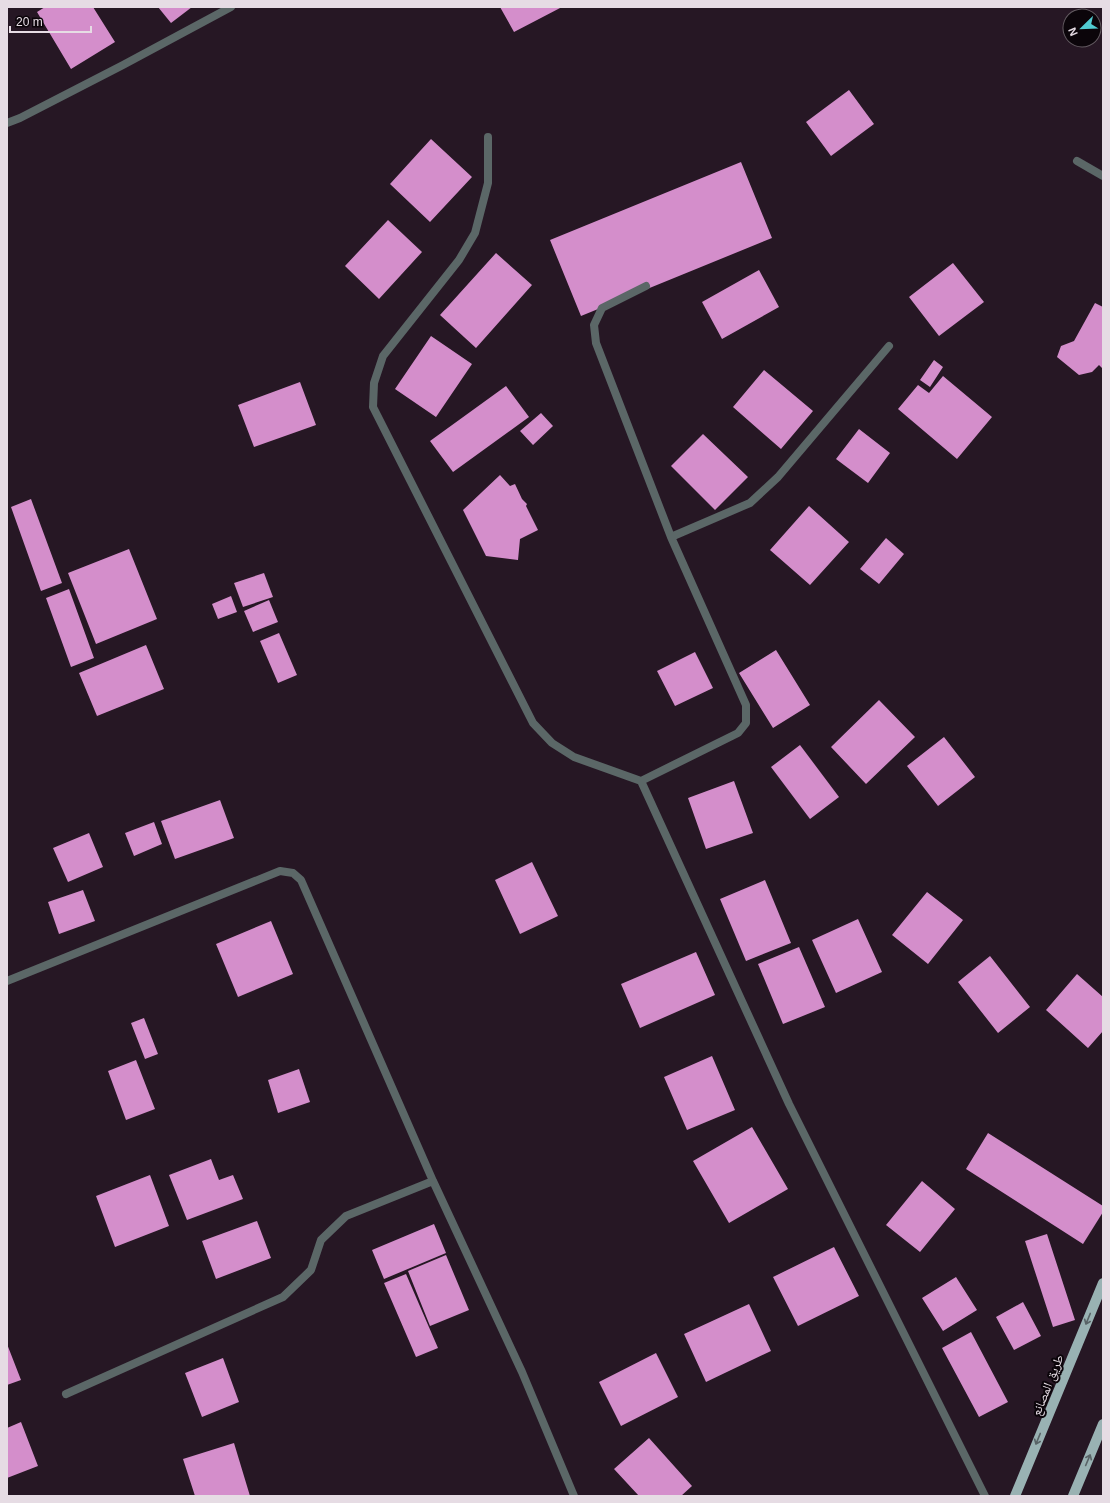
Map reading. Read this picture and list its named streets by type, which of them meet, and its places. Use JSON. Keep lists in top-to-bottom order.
{
  "streets": {
    "main road": ["طريق المصانع"]
  },
  "scale_bar": "20 m",
  "north": "bottom left"
}
